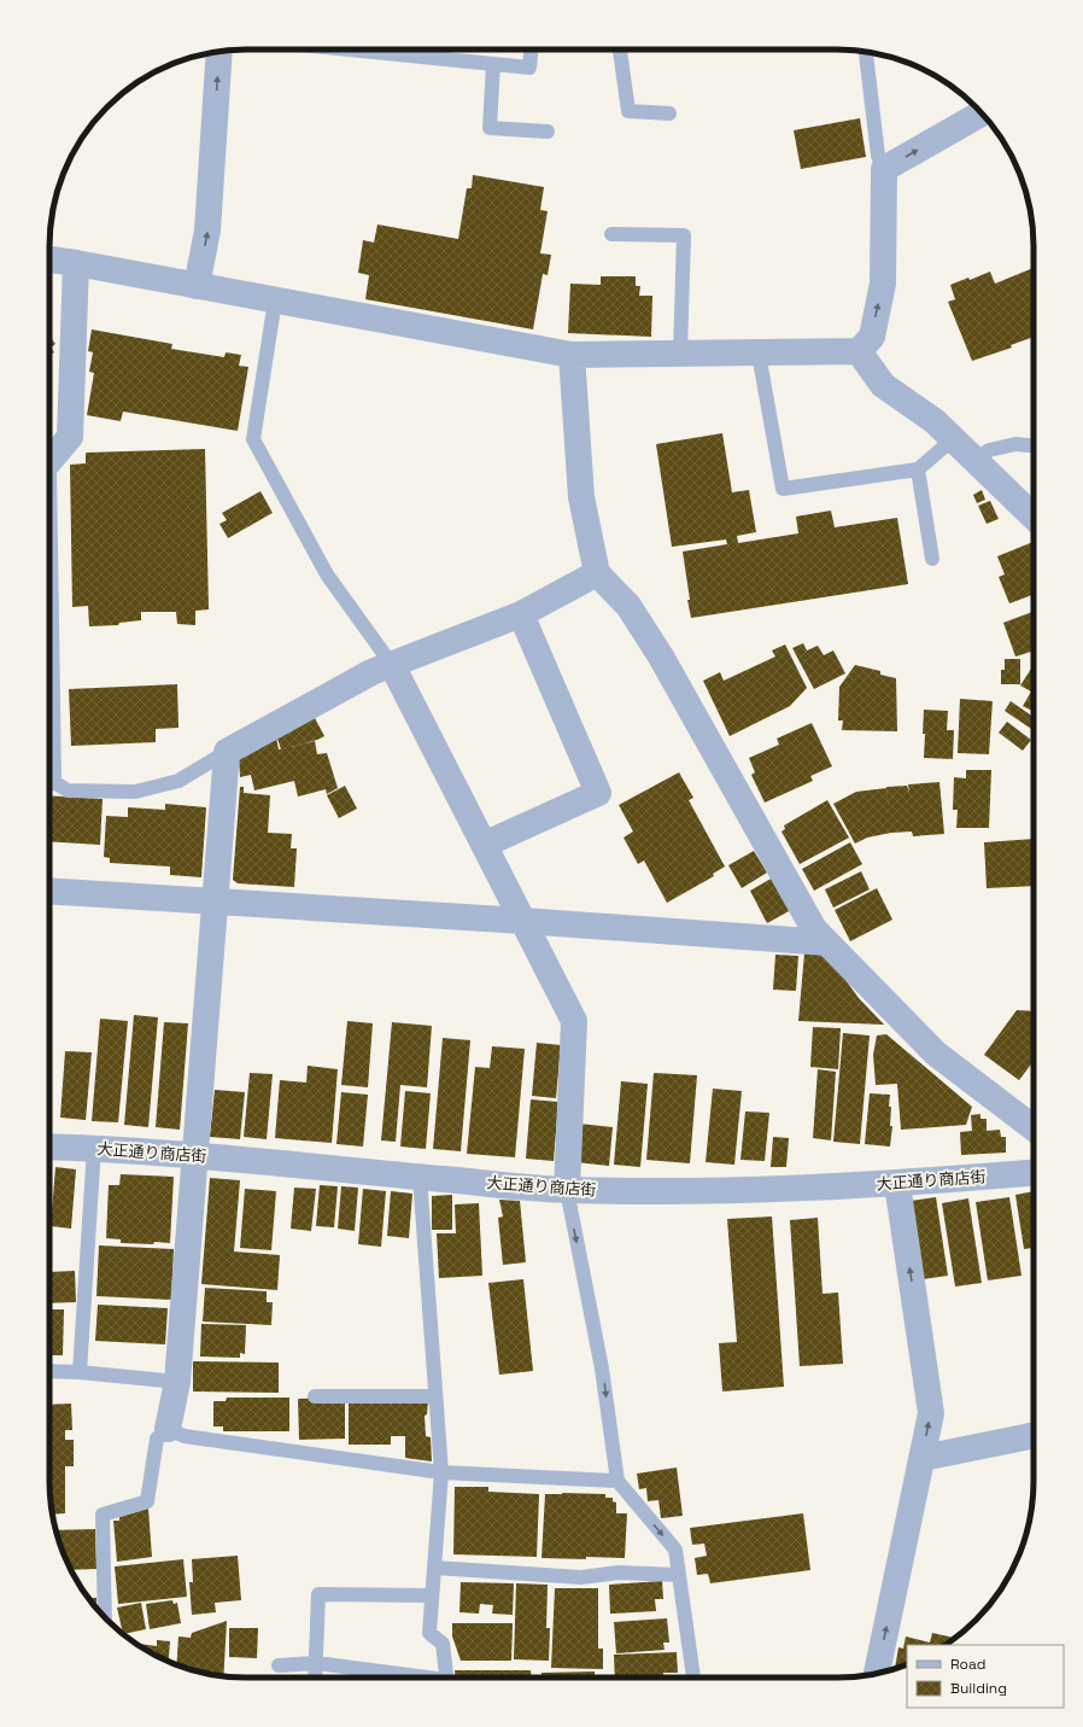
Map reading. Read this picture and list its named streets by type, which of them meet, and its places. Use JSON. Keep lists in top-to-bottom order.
{
  "streets": {
    "street": ["大正通り商店街"]
  },
  "legend": ["Road", "Building"]
}
